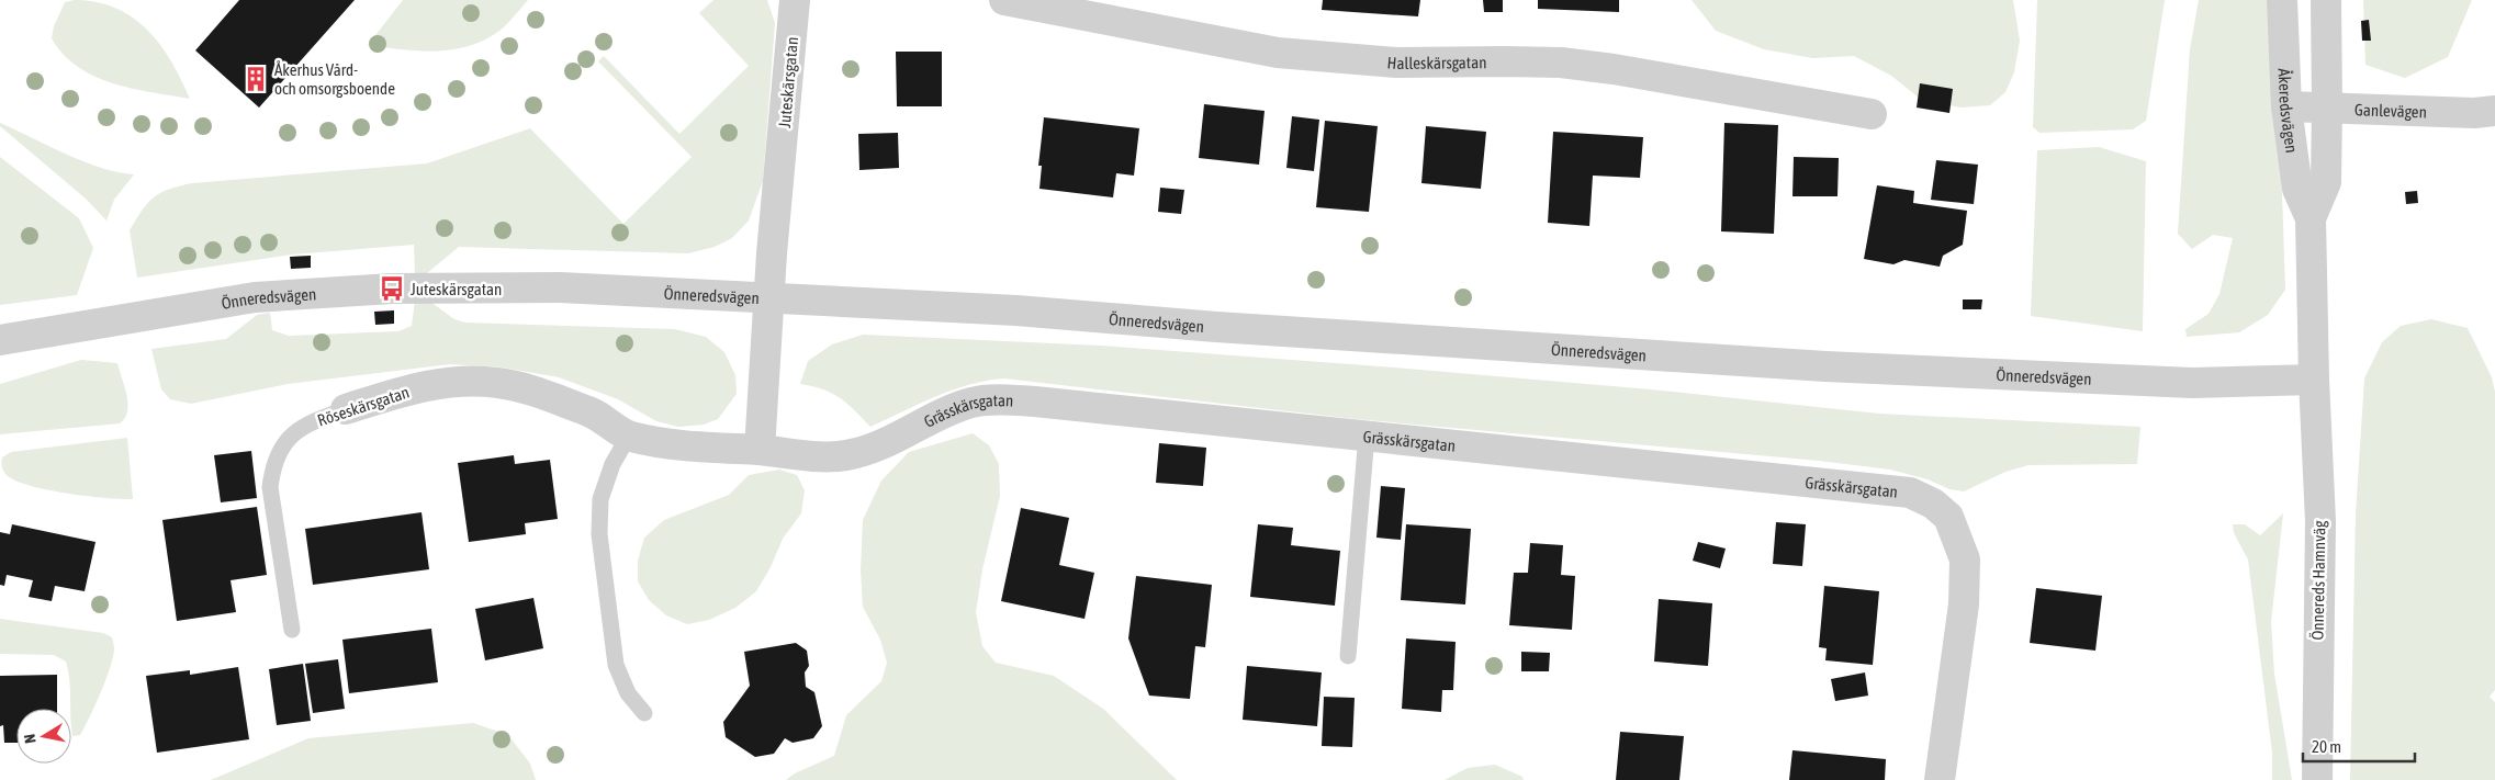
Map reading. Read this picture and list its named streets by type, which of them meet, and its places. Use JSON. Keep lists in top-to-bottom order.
{
  "streets": {
    "street": [
      "Halleskärsgatan",
      "Juteskärsgatan",
      "Ganlevägen",
      "Åkeredsvägen",
      "Önneredsvägen",
      "Röseskärsgatan",
      "Grässkärsgatan",
      "Önnereds Hamnväg"
    ]
  },
  "crossings": [
    ["Juteskärsgatan", "Önneredsvägen"],
    ["Ganlevägen", "Åkeredsvägen"],
    ["Åkeredsvägen", "Önneredsvägen"],
    ["Åkeredsvägen", "Önnereds Hamnväg"],
    ["Önneredsvägen", "Önnereds Hamnväg"],
    ["Röseskärsgatan", "Grässkärsgatan"]
  ],
  "places": {
    "building": ["Åkerhus Vård- och omsorgsboende"],
    "bus stop": ["Juteskärsgatan"]
  },
  "scale_bar": "20 m",
  "north": "left"
}
